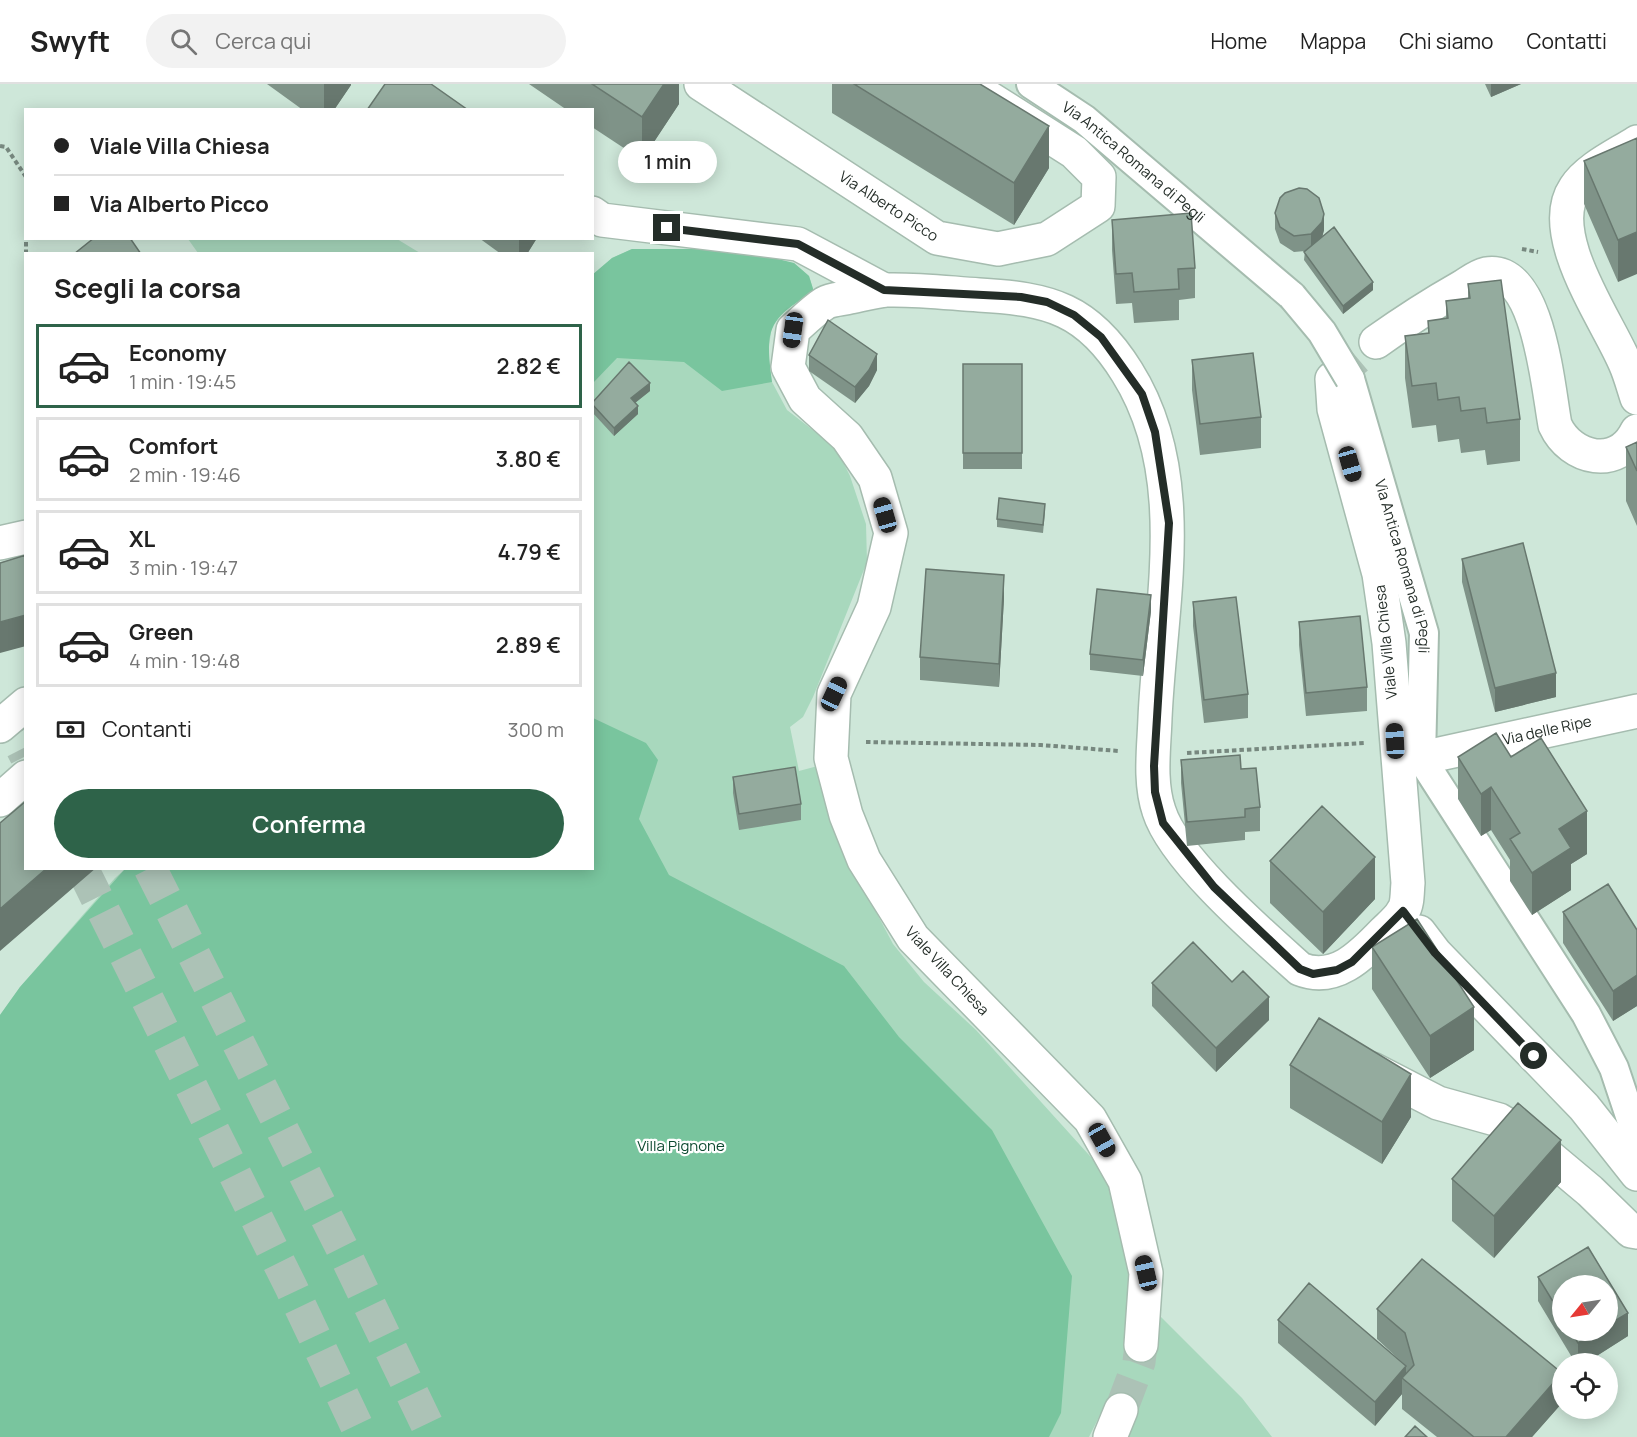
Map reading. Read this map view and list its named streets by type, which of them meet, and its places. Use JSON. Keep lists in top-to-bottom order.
{
  "streets": {
    "street": [
      "Via Antica Romana di Pegli",
      "Via Alberto Picco",
      "Viale Villa Chiesa",
      "Via delle Ripe"
    ]
  },
  "crossings": [
    ["Via Antica Romana di Pegli", "Viale Villa Chiesa"],
    ["Via Antica Romana di Pegli", "Via delle Ripe"],
    ["Viale Villa Chiesa", "Via delle Ripe"]
  ],
  "parks": ["Villa Pignone"],
  "north": "bottom left",
  "page": {
    "header": "Swyft",
    "search": "Cerca qui",
    "nav": [
      "Home",
      "Mappa",
      "Chi siamo",
      "Contatti"
    ],
    "banner": ["Viale Villa Chiesa", "Via Alberto Picco"],
    "bubble": "1 min",
    "heading": "Scegli la corsa",
    "list": [
      {
        "name": "Economy",
        "note": "1 min · 19:45",
        "value": "2.82 €"
      },
      {
        "name": "Comfort",
        "note": "2 min · 19:46",
        "value": "3.80 €"
      },
      {
        "name": "XL",
        "note": "3 min · 19:47",
        "value": "4.79 €"
      },
      {
        "name": "Green",
        "note": "4 min · 19:48",
        "value": "2.89 €"
      }
    ],
    "pay": ["Contanti", "300 m"],
    "buttons": "Conferma"
  }
}
